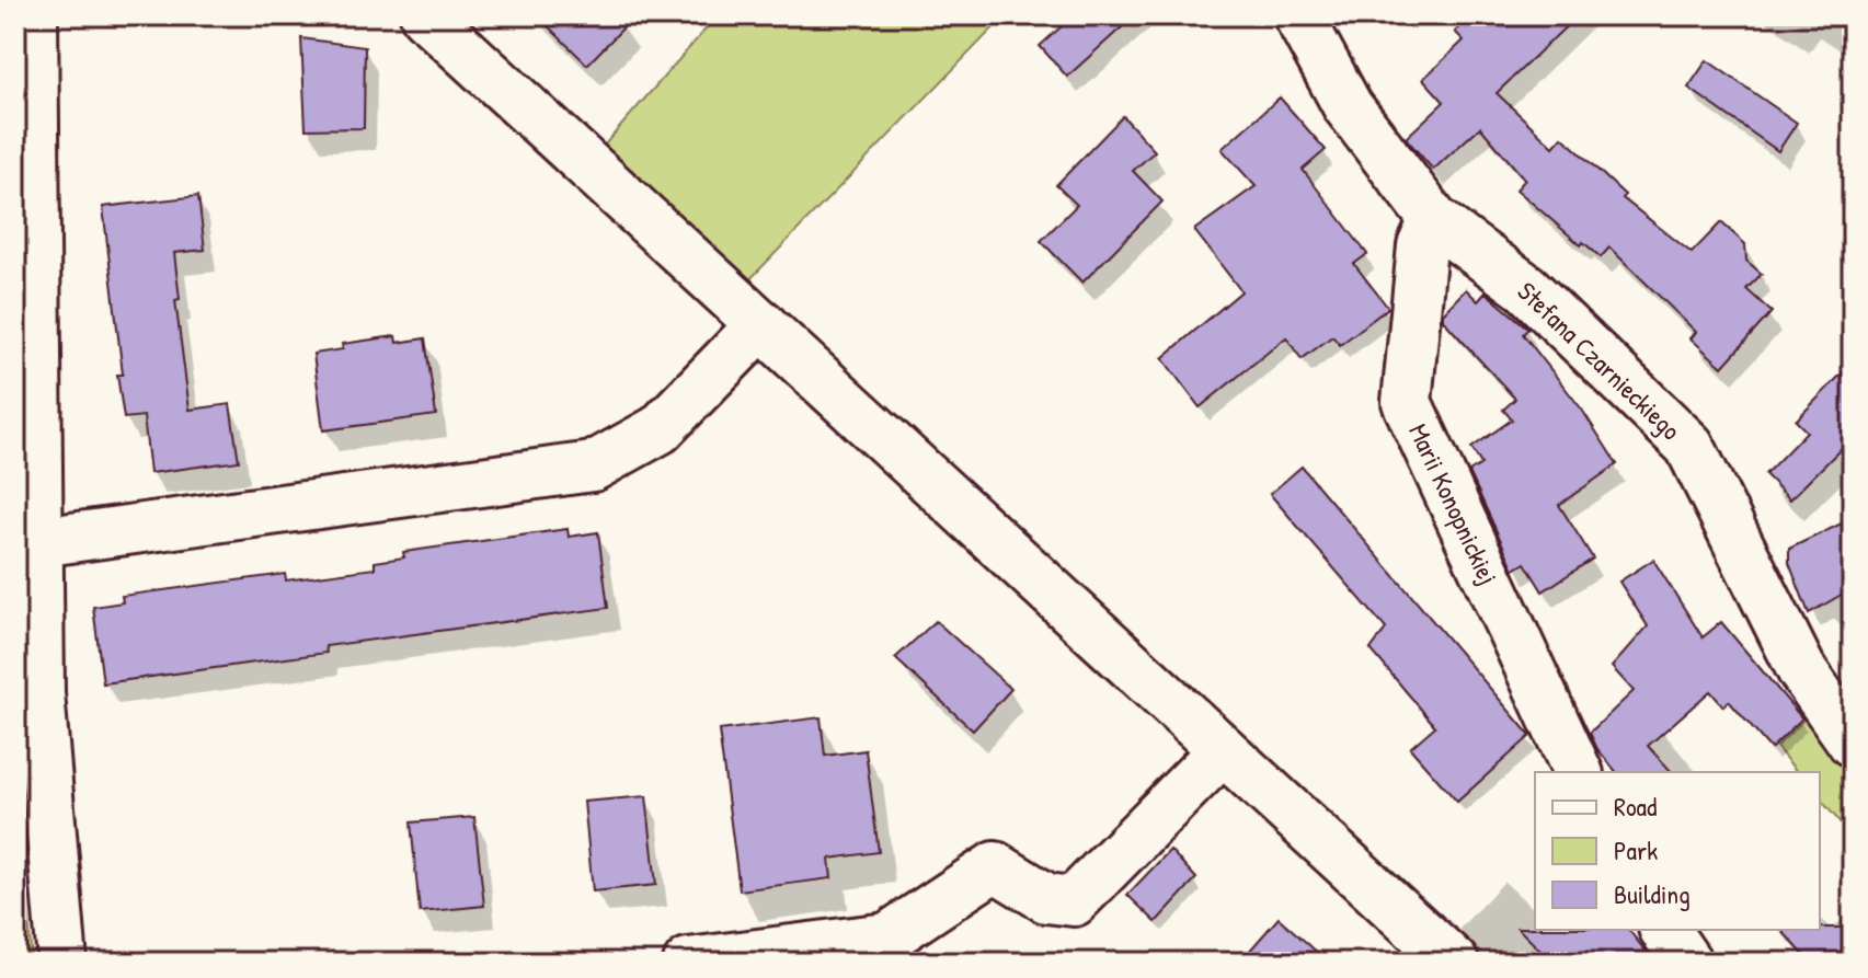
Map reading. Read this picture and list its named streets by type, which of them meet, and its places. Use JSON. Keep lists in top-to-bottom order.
{
  "streets": {
    "street": ["Stefana Czarnieckiego", "Marii Konopnickiej"]
  },
  "crossings": [
    ["Stefana Czarnieckiego", "Marii Konopnickiej"]
  ],
  "legend": ["Road", "Park", "Building"]
}
